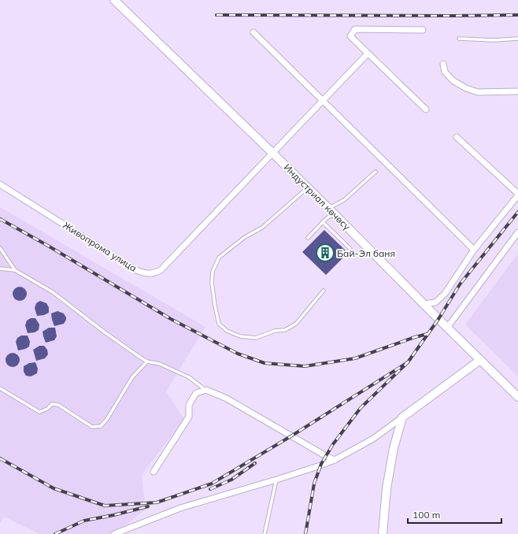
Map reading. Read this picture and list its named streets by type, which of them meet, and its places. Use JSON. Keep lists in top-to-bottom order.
{
  "streets": {
    "main road": ["Индустриал көчөсү"],
    "street": ["Живопрома улица"]
  },
  "crossings": [
    ["Индустриал көчөсү", "Живопрома улица"]
  ],
  "places": {
    "building": ["Бай-Эл баня"]
  },
  "scale_bar": "100 m"
}
